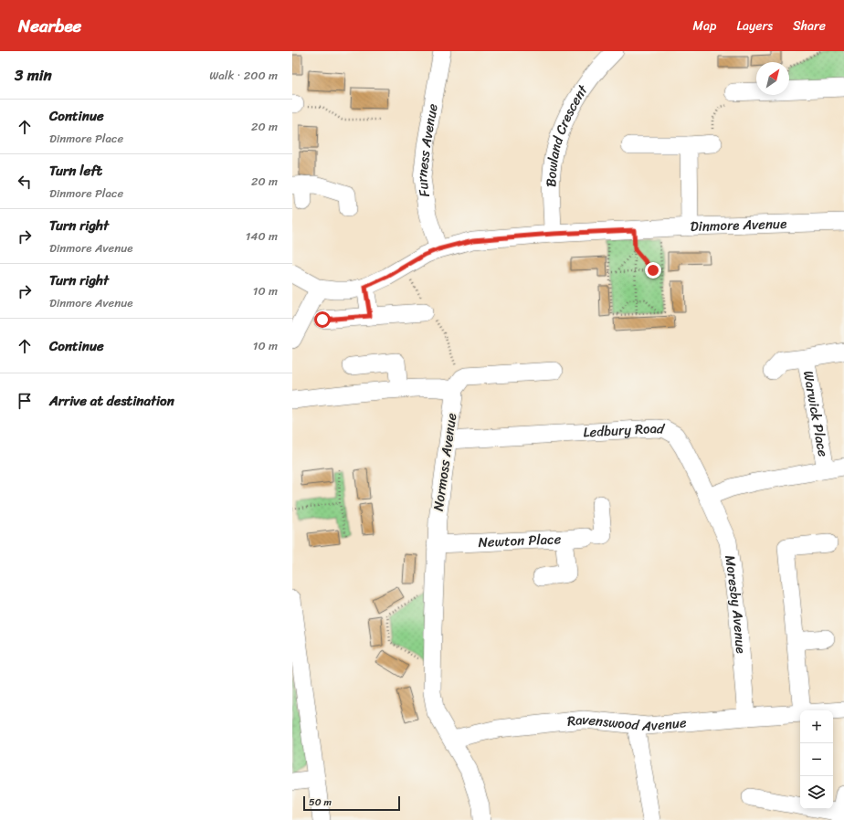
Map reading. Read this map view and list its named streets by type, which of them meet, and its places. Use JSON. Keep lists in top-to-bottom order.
{
  "streets": {
    "street": [
      "Bowland Crescent",
      "Furness Avenue",
      "Dinmore Avenue",
      "Warwick Place",
      "Ledbury Road",
      "Normoss Avenue",
      "Newton Place",
      "Moresby Avenue",
      "Ravenswood Avenue"
    ]
  },
  "crossings": [
    ["Bowland Crescent", "Dinmore Avenue"],
    ["Furness Avenue", "Dinmore Avenue"],
    ["Ledbury Road", "Normoss Avenue"],
    ["Ledbury Road", "Moresby Avenue"],
    ["Normoss Avenue", "Newton Place"],
    ["Normoss Avenue", "Ravenswood Avenue"],
    ["Moresby Avenue", "Ravenswood Avenue"]
  ],
  "scale_bar": "50 m",
  "north": "top right",
  "page": {
    "header": "Nearbee",
    "nav": ["Map", "Layers", "Share"],
    "heading": ["3 min", "Walk · 200 m"],
    "list": [
      ["Continue", "Dinmore Place", "20 m"],
      ["Turn left", "Dinmore Place", "20 m"],
      ["Turn right", "Dinmore Avenue", "140 m"],
      ["Turn right", "Dinmore Avenue", "10 m"],
      ["Continue", "10 m"],
      "Arrive at destination"
    ],
    "map_buttons": ["+", "−"],
    "scale": "50 m"
  }
}
